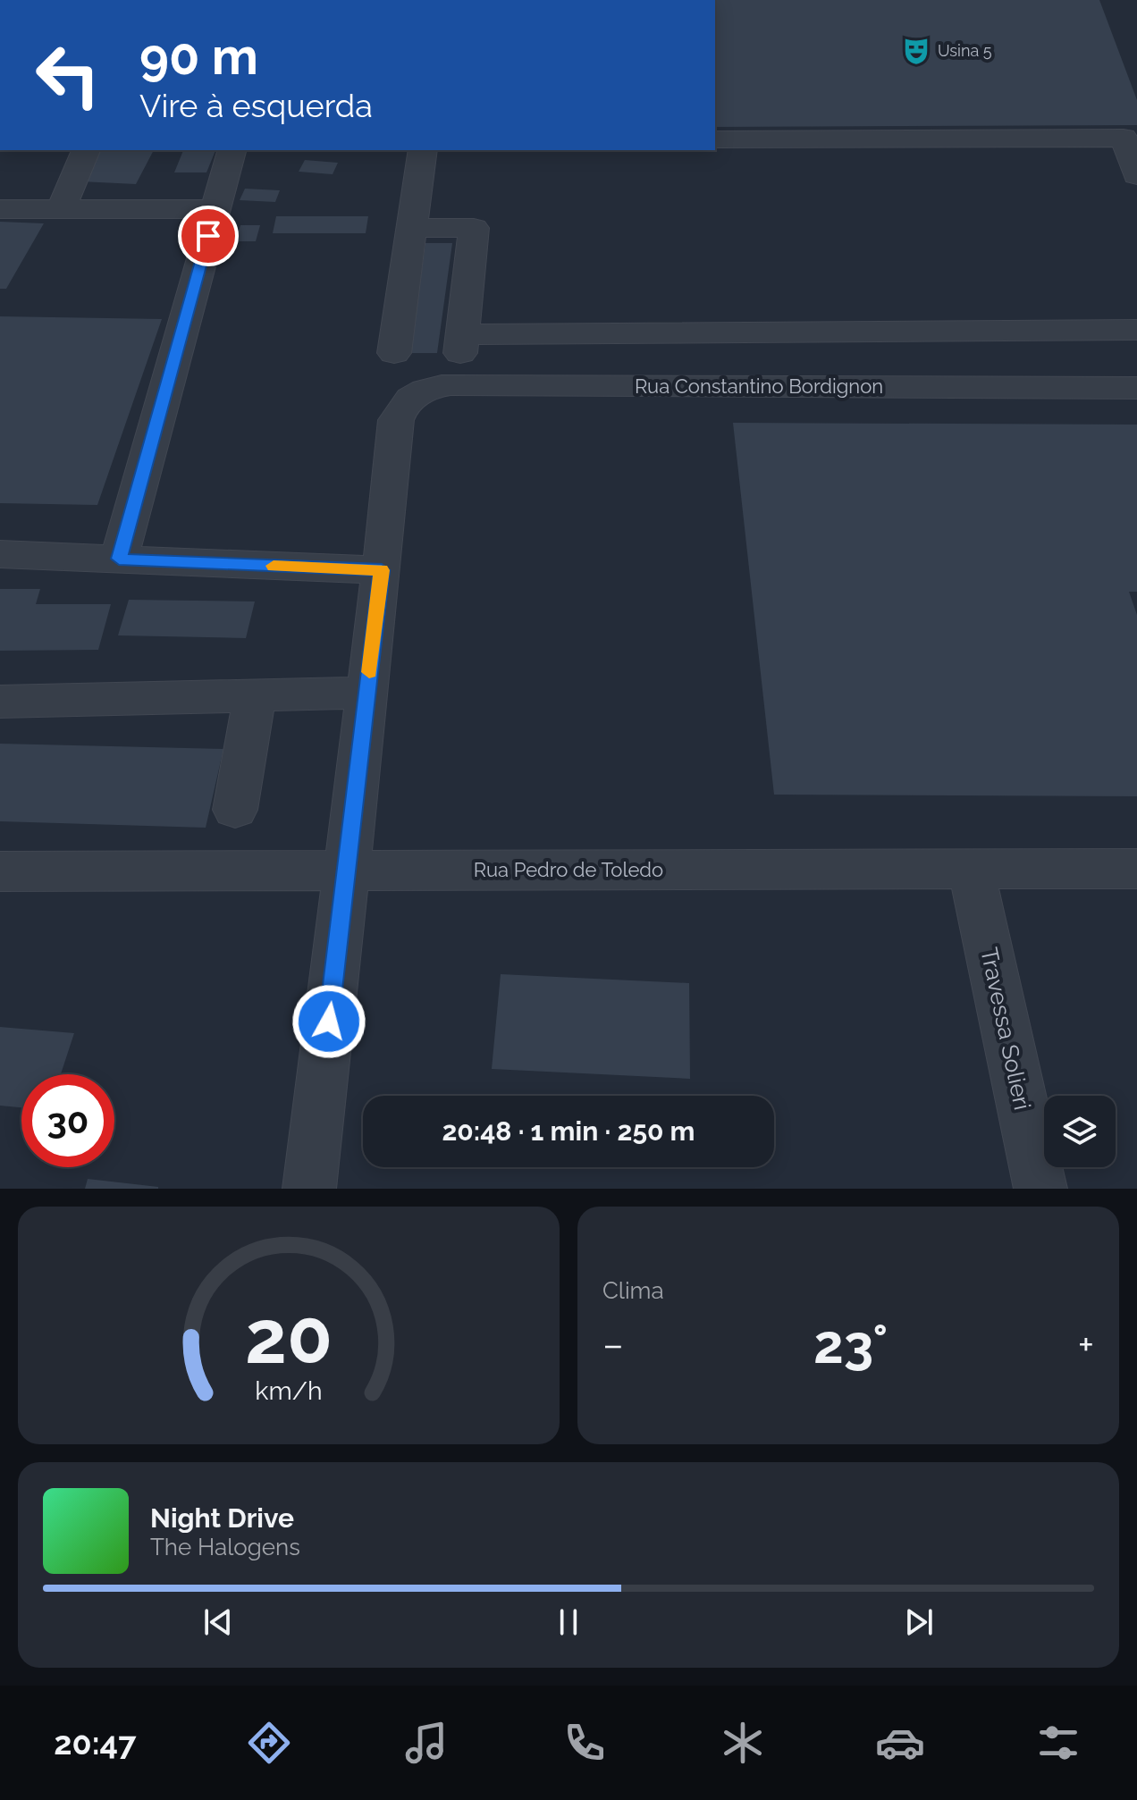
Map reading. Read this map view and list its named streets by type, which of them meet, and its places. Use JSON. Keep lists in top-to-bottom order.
{
  "streets": {
    "street": ["Rua Constantino Bordignon", "Rua Pedro de Toledo", "Travessa Solieri"]
  },
  "crossings": [
    ["Rua Pedro de Toledo", "Travessa Solieri"]
  ],
  "places": {
    "theatre": ["Usina 5"]
  },
  "page": {
    "turn": ["90 m", "Vire à esquerda"],
    "limit": "30",
    "trip": "20:48 · 1 min · 250 m",
    "tile": "Clima",
    "heat": ["−", "23°", "+"],
    "song": ["Night Drive", "The Halogens"],
    "tabs": "20:47",
    "gauge": ["20", "km/h"]
  }
}
